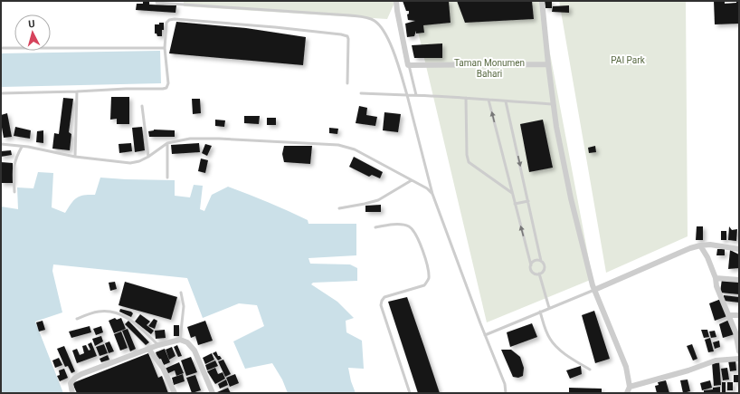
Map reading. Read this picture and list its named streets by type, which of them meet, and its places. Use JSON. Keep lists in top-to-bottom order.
{
  "parks": ["PAI Park", "Taman Monumen Bahari"],
  "north": "top"
}
